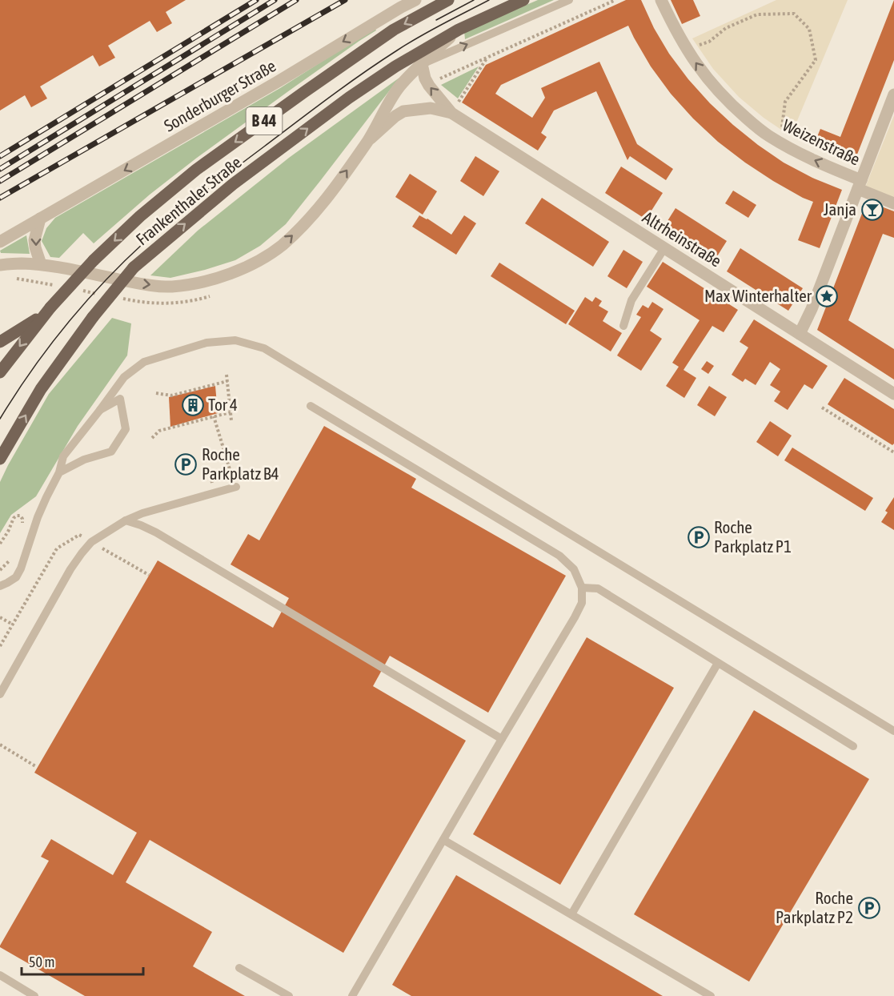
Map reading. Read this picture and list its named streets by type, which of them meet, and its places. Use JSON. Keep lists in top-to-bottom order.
{
  "streets": {
    "main road": ["B 44", "Frankenthaler Straße"],
    "street": ["Sonderburger Straße", "Weizenstraße", "Altrheinstraße"]
  },
  "crossings": [
    ["B 44", "Frankenthaler Straße"]
  ],
  "one_way": ["Sonderburger Straße", "Weizenstraße"],
  "places": {
    "bar": ["Janja"],
    "place": ["Max Winterhalter"],
    "building": ["Tor 4"],
    "parking": ["Roche Parkplatz B4", "Roche Parkplatz P1", "Roche Parkplatz P2"]
  },
  "scale_bar": "50 m"
}
